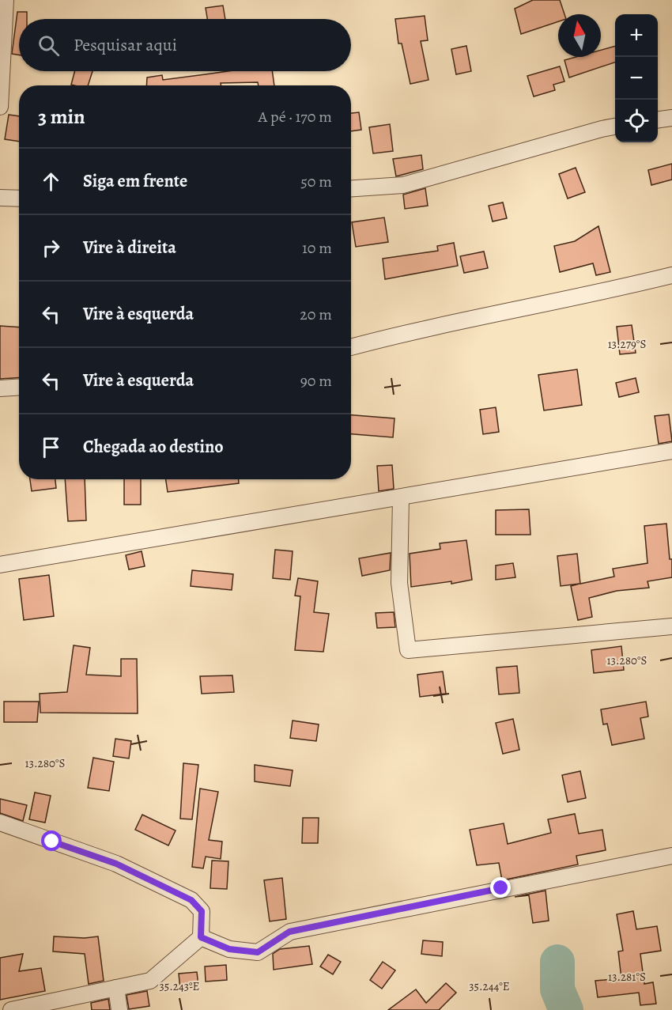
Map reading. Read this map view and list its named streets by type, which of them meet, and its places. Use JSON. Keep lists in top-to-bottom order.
{
  "north": "top",
  "page": {
    "map_buttons": ["+", "−"],
    "search": "Pesquisar aqui",
    "heading": ["3 min", "A pé · 170 m"],
    "list": [
      ["Siga em frente", "50 m"],
      ["Vire à direita", "10 m"],
      ["Vire à esquerda", "20 m"],
      ["Vire à esquerda", "90 m"],
      "Chegada ao destino"
    ]
  },
  "coordinates": [
    "13.279°S",
    "13.280°S",
    "13.281°S",
    "35.243°E",
    "35.244°E"
  ]
}
